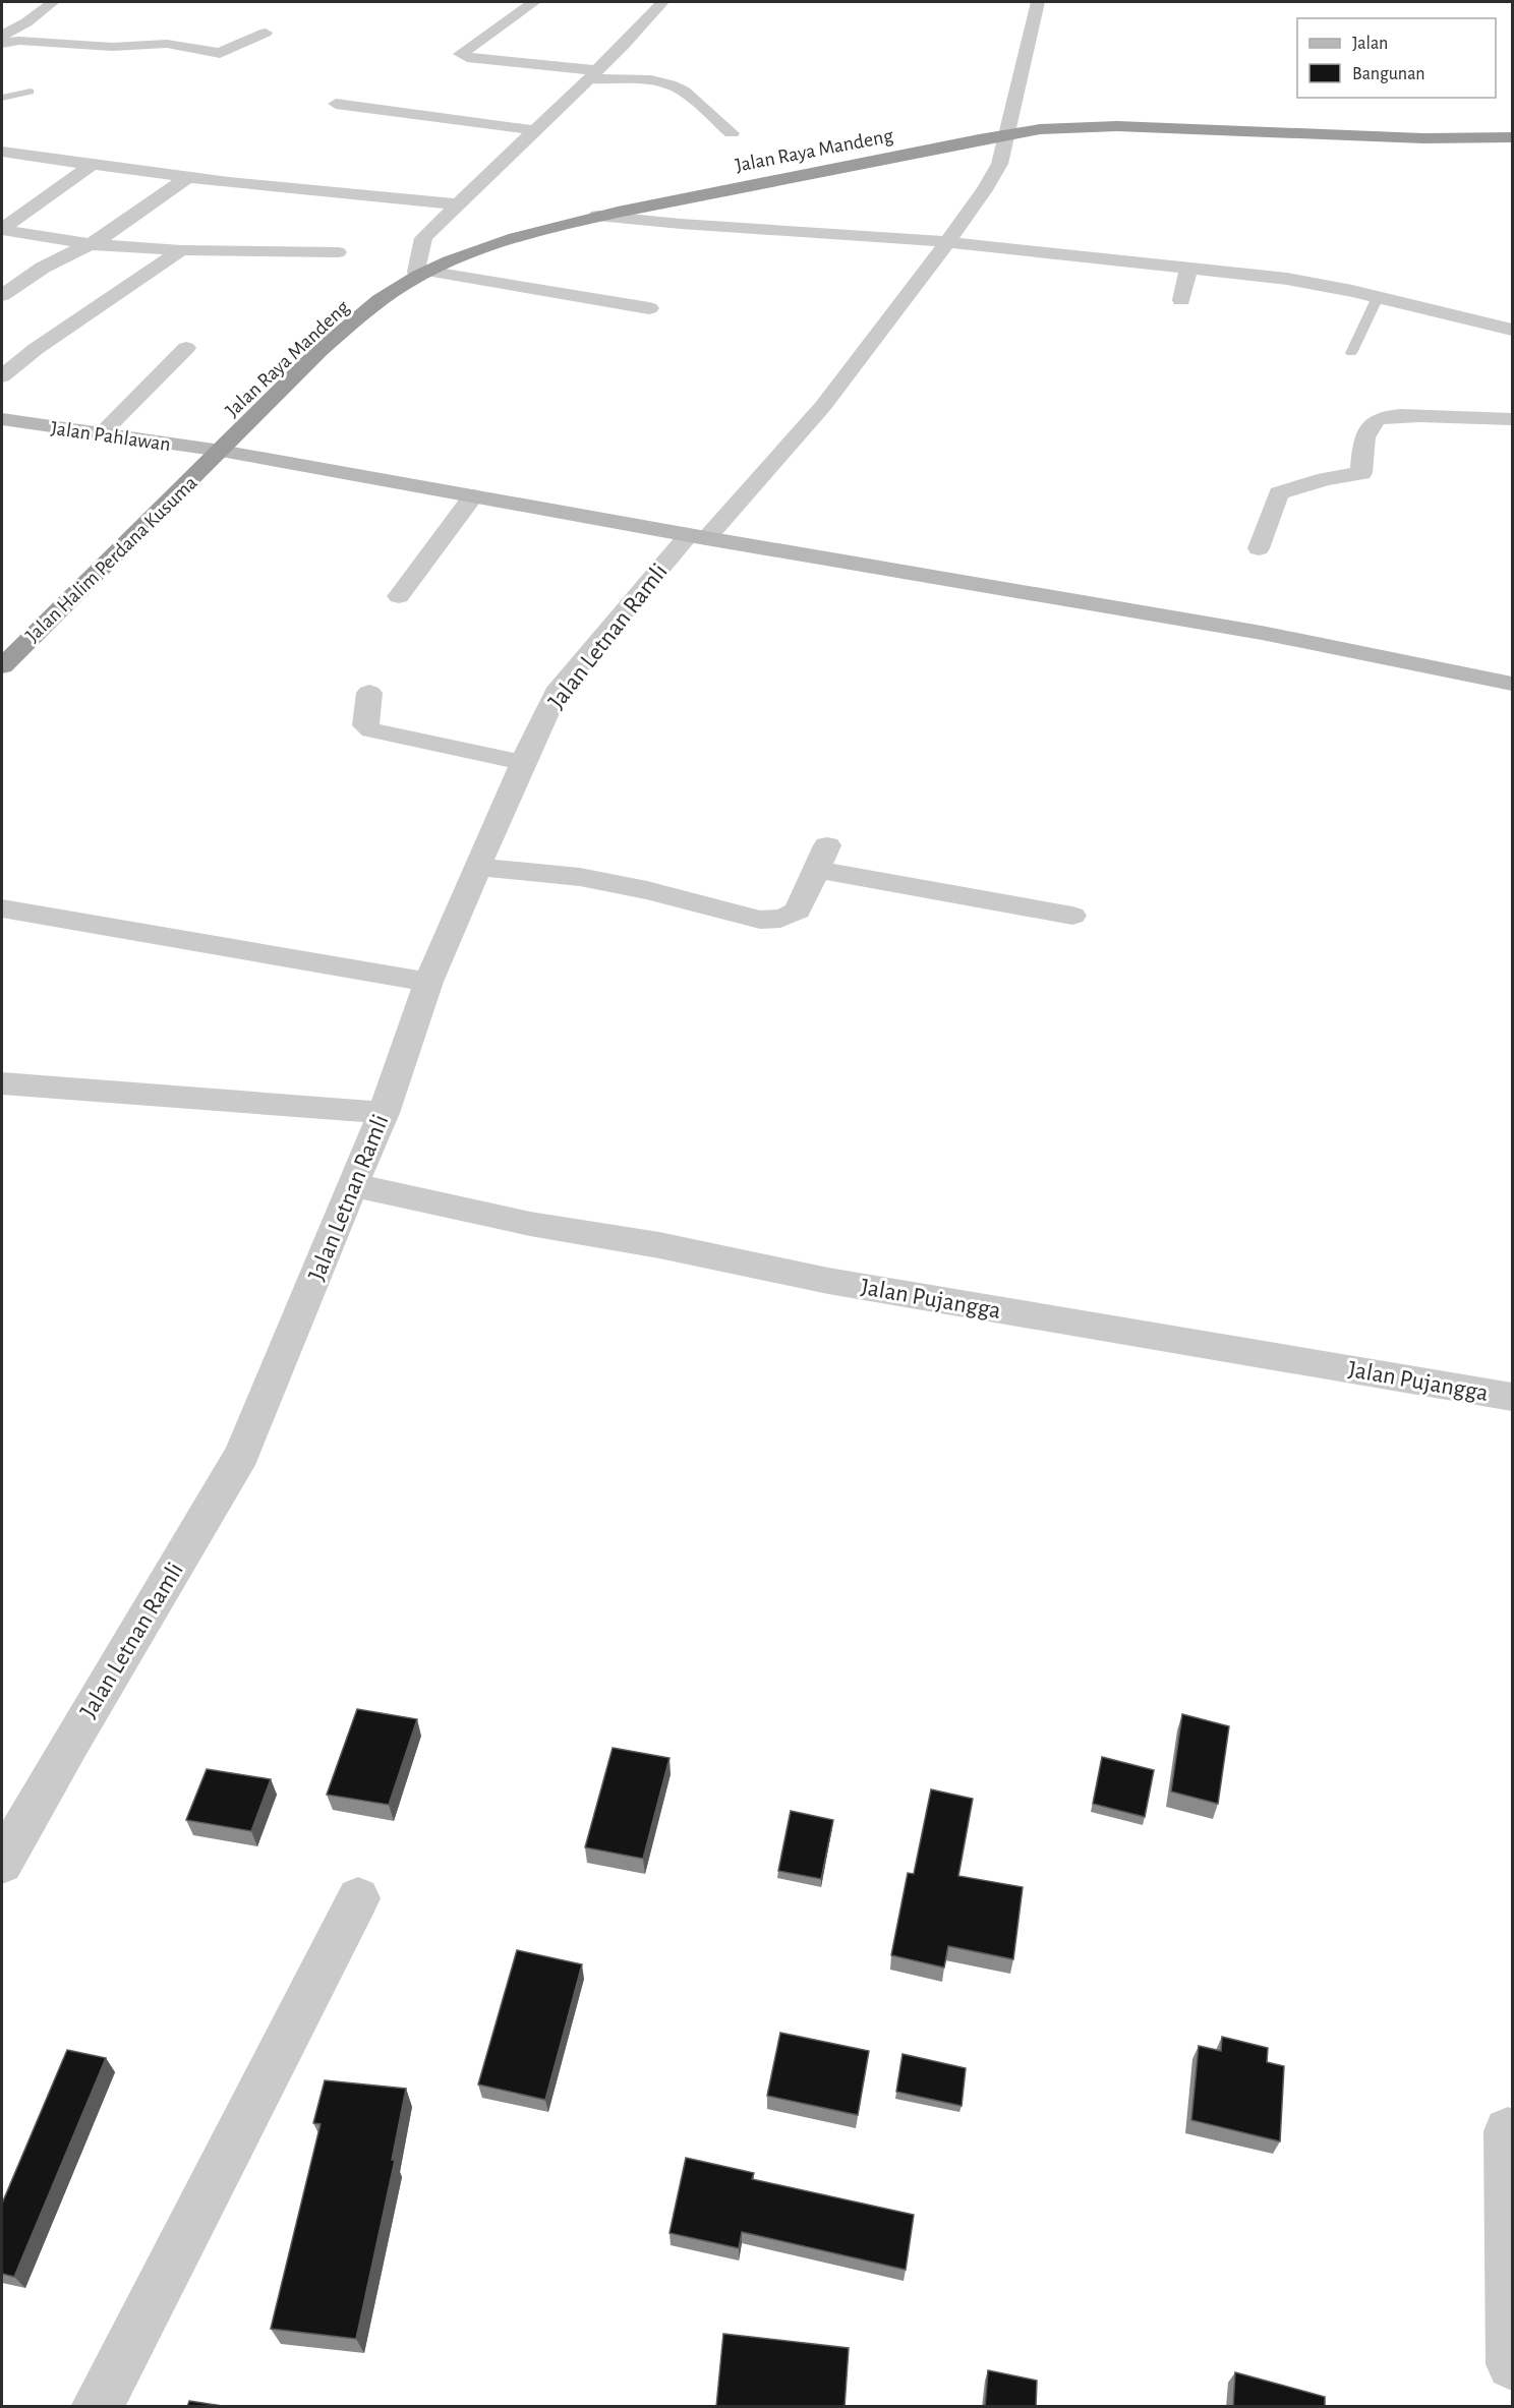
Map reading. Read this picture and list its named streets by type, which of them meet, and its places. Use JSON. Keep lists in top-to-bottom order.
{
  "streets": {
    "highway": ["Jalan Raya Mandeng", "Jalan Halim Perdana Kusuma"],
    "main road": ["Jalan Pahlawan"],
    "street": ["Jalan Letnan Ramli", "Jalan Pujangga"]
  },
  "crossings": [
    ["Jalan Raya Mandeng", "Jalan Pahlawan"],
    ["Jalan Raya Mandeng", "Jalan Halim Perdana Kusuma"],
    ["Jalan Raya Mandeng", "Jalan Letnan Ramli"],
    ["Jalan Pahlawan", "Jalan Halim Perdana Kusuma"],
    ["Jalan Pahlawan", "Jalan Letnan Ramli"],
    ["Jalan Letnan Ramli", "Jalan Pujangga"]
  ],
  "legend": ["Jalan", "Bangunan"]
}
